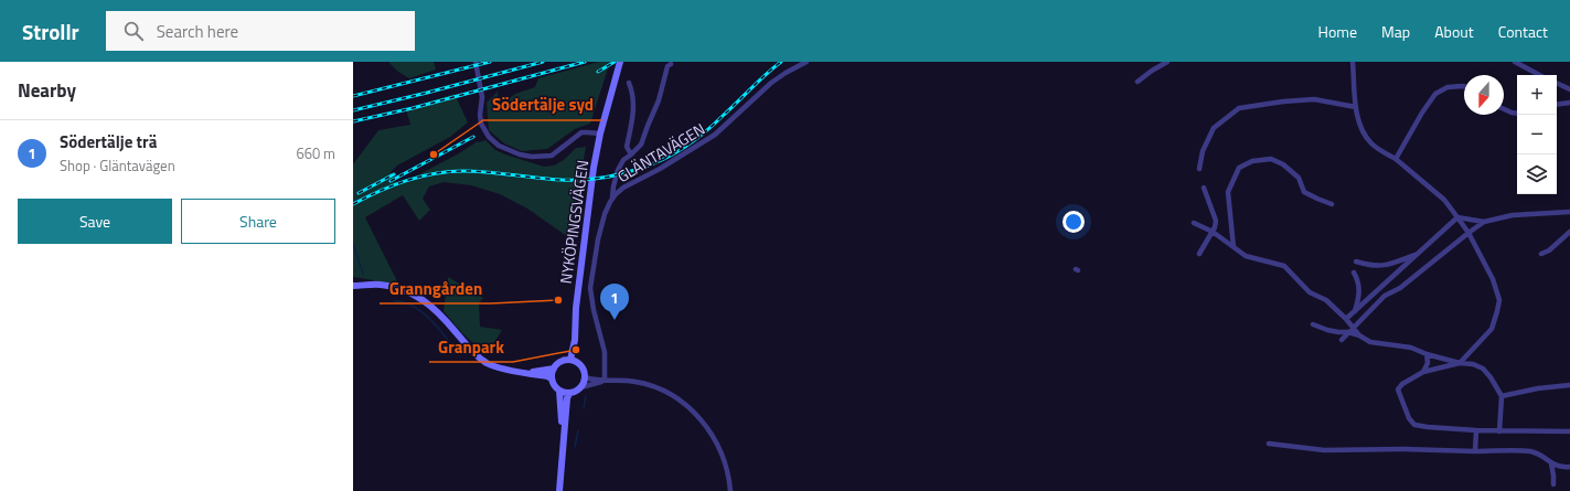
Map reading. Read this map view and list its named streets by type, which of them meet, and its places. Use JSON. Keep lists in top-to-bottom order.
{
  "streets": {
    "main road": ["NYKÖPINGSVÄGEN"],
    "street": ["GLÄNTAVÄGEN"]
  },
  "places": ["Södertälje syd", "Granngården", "Granpark"],
  "north": "bottom",
  "page": {
    "header": "Strollr",
    "search": "Search here",
    "nav": [
      "Home",
      "Map",
      "About",
      "Contact"
    ],
    "heading": "Nearby",
    "map_buttons": ["+", "−"],
    "list": [
      {
        "mark": "1",
        "name": "Södertälje trä",
        "note": "Shop · Gläntavägen",
        "value": "660 m"
      }
    ],
    "buttons": ["Save", "Share"],
    "pins": "1"
  }
}
